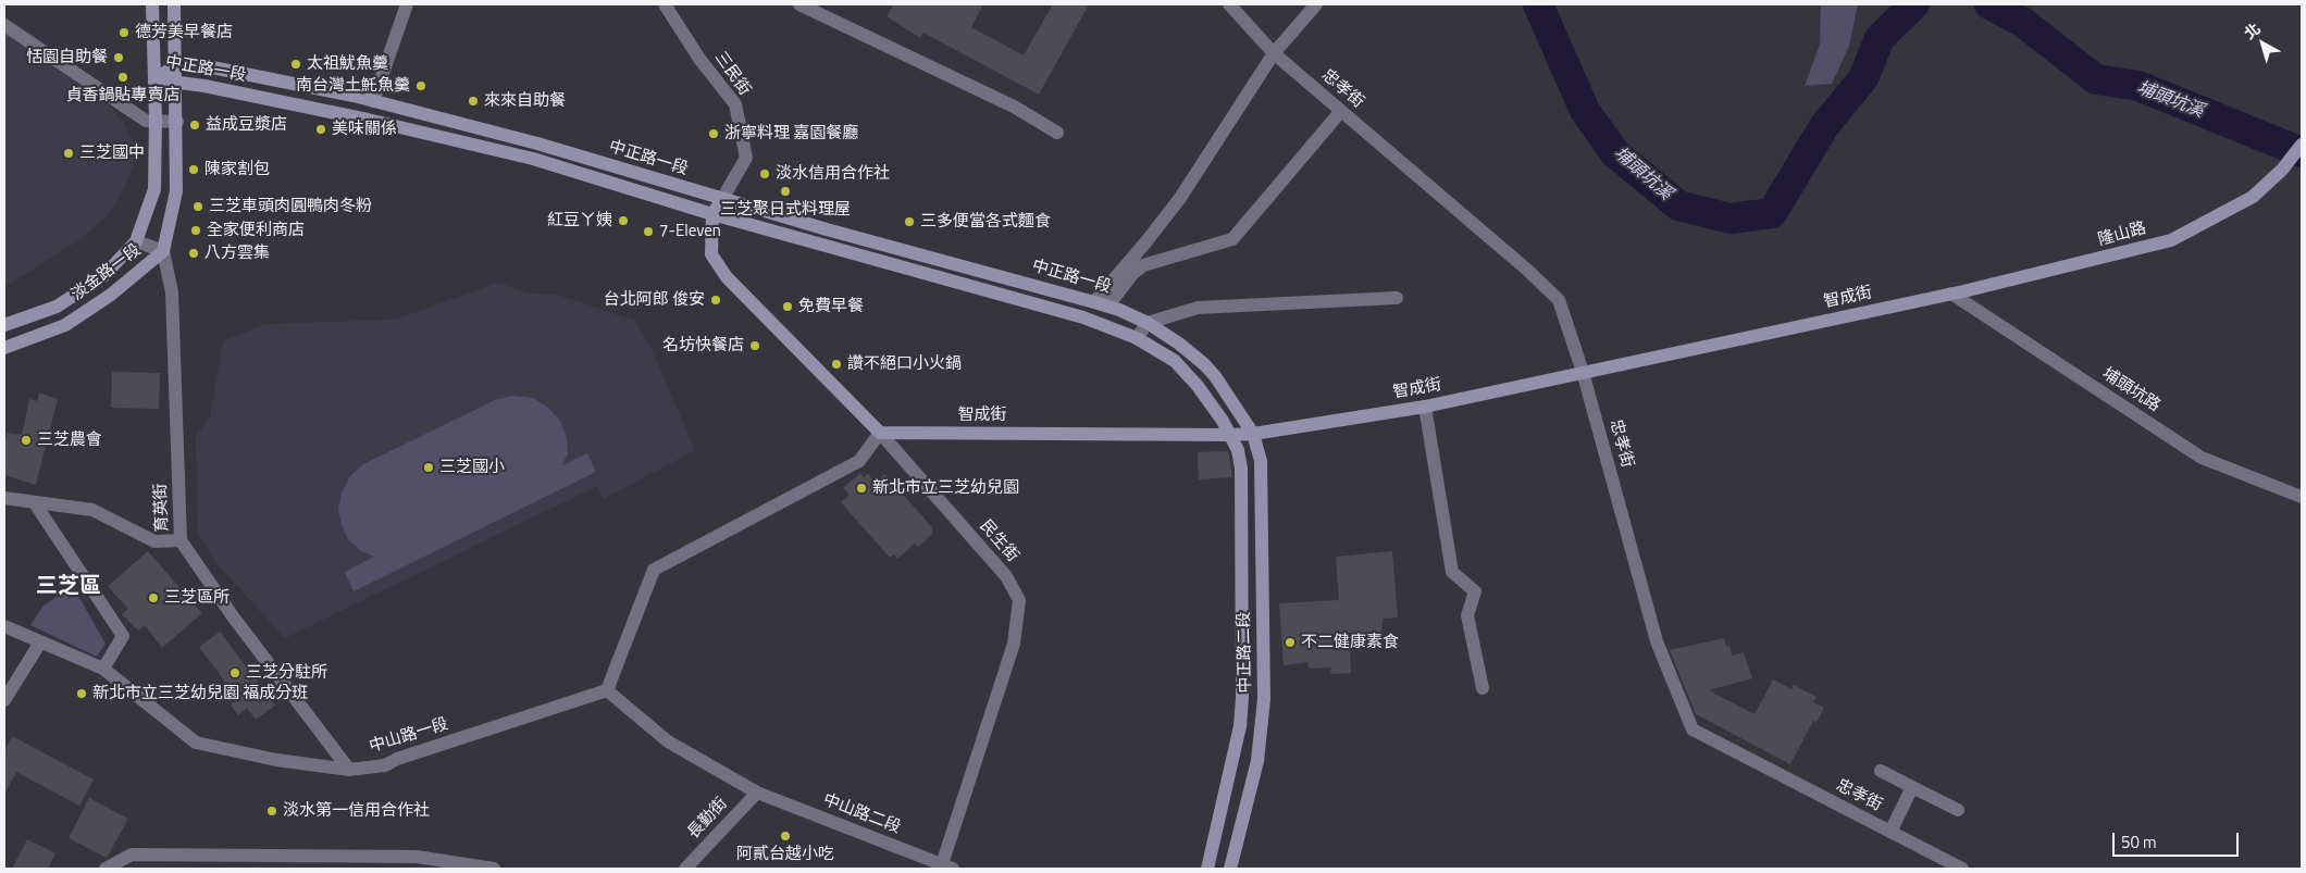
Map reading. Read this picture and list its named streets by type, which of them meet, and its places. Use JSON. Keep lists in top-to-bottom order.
{
  "streets": {
    "main road": [
      "中正路一段",
      "隆山路",
      "淡金路一段",
      "智成街",
      "民生街",
      "中正路二段"
    ],
    "street": [
      "三民街",
      "忠孝街",
      "埔頭坑路",
      "育英街",
      "中山路一段",
      "中山路二段",
      "長勤街"
    ]
  },
  "crossings": [
    ["中正路一段", "三民街"],
    ["中正路一段", "淡金路一段"],
    ["中正路一段", "智成街"],
    ["中正路一段", "民生街"],
    ["中正路一段", "中正路二段"],
    ["忠孝街", "智成街"],
    ["隆山路", "智成街"],
    ["隆山路", "埔頭坑路"],
    ["淡金路一段", "育英街"],
    ["智成街", "埔頭坑路"],
    ["智成街", "民生街"],
    ["智成街", "中正路二段"],
    ["育英街", "中山路一段"],
    ["民生街", "中山路二段"],
    ["中山路二段", "長勤街"]
  ],
  "districts": ["三芝區"],
  "water": ["埔頭坑溪"],
  "places": [
    "德芳美早餐店",
    "恬園自助餐",
    "太祖魷魚羹",
    "貞香鍋貼專賣店",
    "南台灣土魠魚羹",
    "來來自助餐",
    "益成豆漿店",
    "美味關係",
    "浙寧料理 嘉園餐廳",
    "三芝國中",
    "陳家割包",
    "淡水信用合作社",
    "三芝聚日式料理屋",
    "三芝車頭肉圓鴨肉冬粉",
    "紅豆ㄚ姨",
    "三多便當各式麵食",
    "全家便利商店",
    "7-Eleven",
    "八方雲集",
    "台北阿郎 俊安",
    "免費早餐",
    "名坊快餐店",
    "讚不絕口小火鍋",
    "三芝農會",
    "三芝國小",
    "新北市立三芝幼兒園",
    "三芝區所",
    "不二健康素食",
    "三芝分駐所",
    "新北市立三芝幼兒園 福成分班",
    "淡水第一信用合作社",
    "阿貳台越小吃"
  ],
  "scale_bar": "50 m",
  "north": "top left"
}
